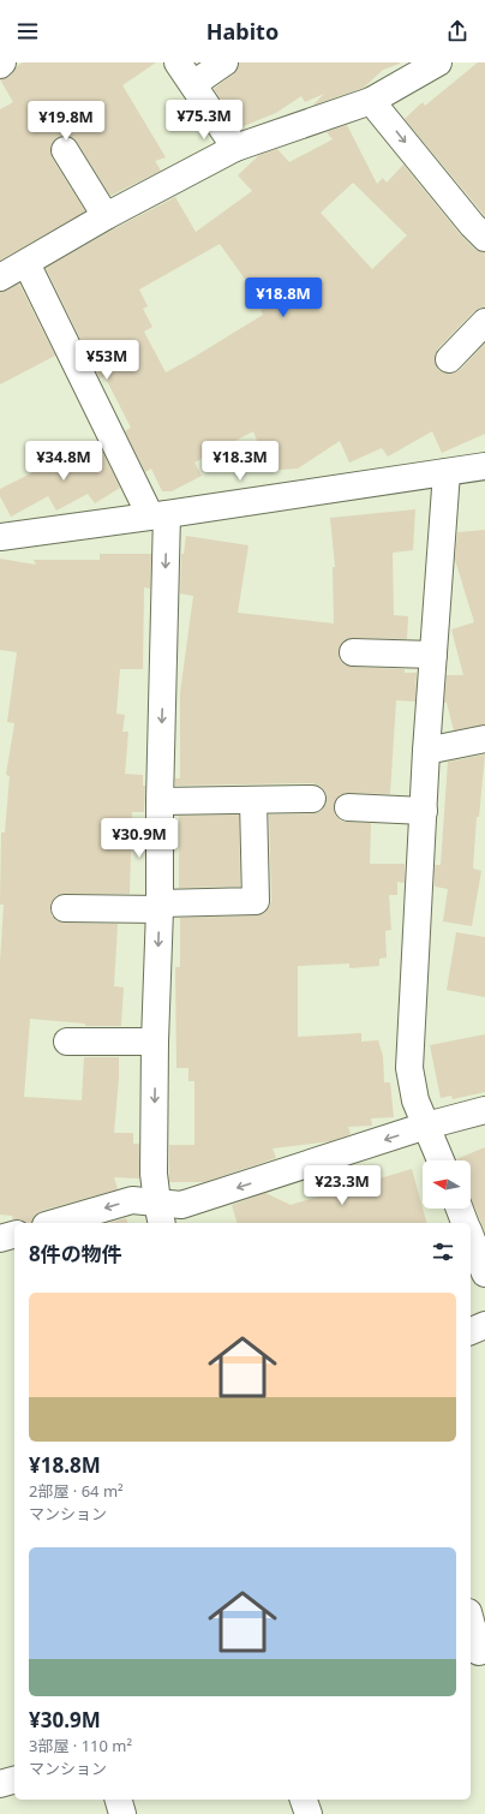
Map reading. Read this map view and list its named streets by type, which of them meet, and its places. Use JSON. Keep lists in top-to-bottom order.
{
  "north": "left",
  "page": {
    "header": "Habito",
    "price": [
      "¥75.3M",
      "¥19.8M",
      "¥18.8M",
      "¥53M",
      "¥34.8M",
      "¥18.3M",
      "¥30.9M",
      "¥23.3M"
    ],
    "heading": "8件の物件",
    "list": [
      {
        "name": "¥18.8M",
        "note": "2部屋 · 64 m² · マンション"
      },
      {
        "name": "¥30.9M",
        "note": "3部屋 · 110 m² · マンション"
      }
    ]
  }
}
